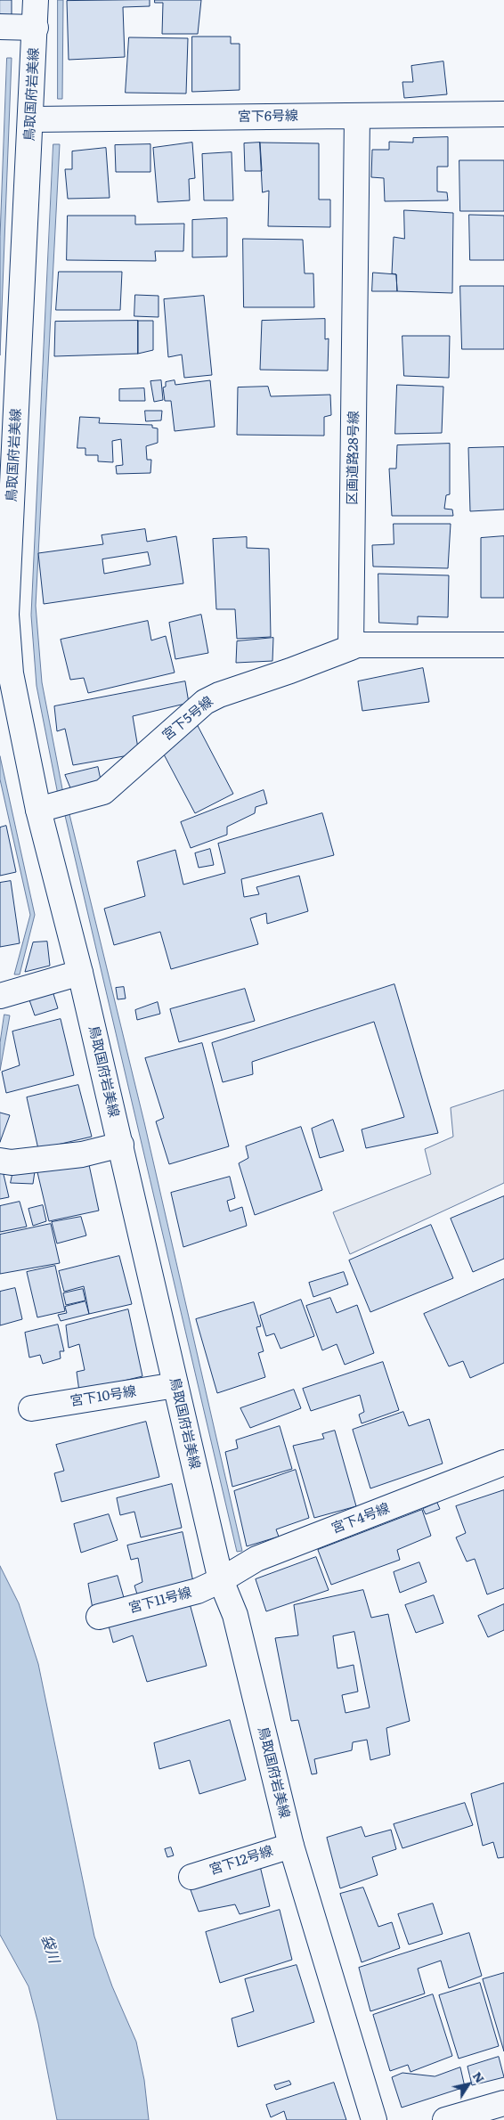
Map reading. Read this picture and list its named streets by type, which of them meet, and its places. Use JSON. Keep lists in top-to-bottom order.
{
  "streets": {
    "street": [
      "鳥取国府岩美線",
      "宮下6号線",
      "区画道路28号線",
      "宮下5号線",
      "宮下10号線",
      "宮下4号線",
      "宮下11号線",
      "宮下12号線"
    ]
  },
  "crossings": [
    ["鳥取国府岩美線", "宮下6号線"],
    ["鳥取国府岩美線", "宮下5号線"],
    ["鳥取国府岩美線", "宮下10号線"],
    ["鳥取国府岩美線", "宮下4号線"],
    ["鳥取国府岩美線", "宮下11号線"],
    ["鳥取国府岩美線", "宮下12号線"],
    ["宮下6号線", "区画道路28号線"],
    ["区画道路28号線", "宮下5号線"],
    ["宮下4号線", "宮下11号線"]
  ],
  "water": ["袋川"],
  "north": "top right"
}
